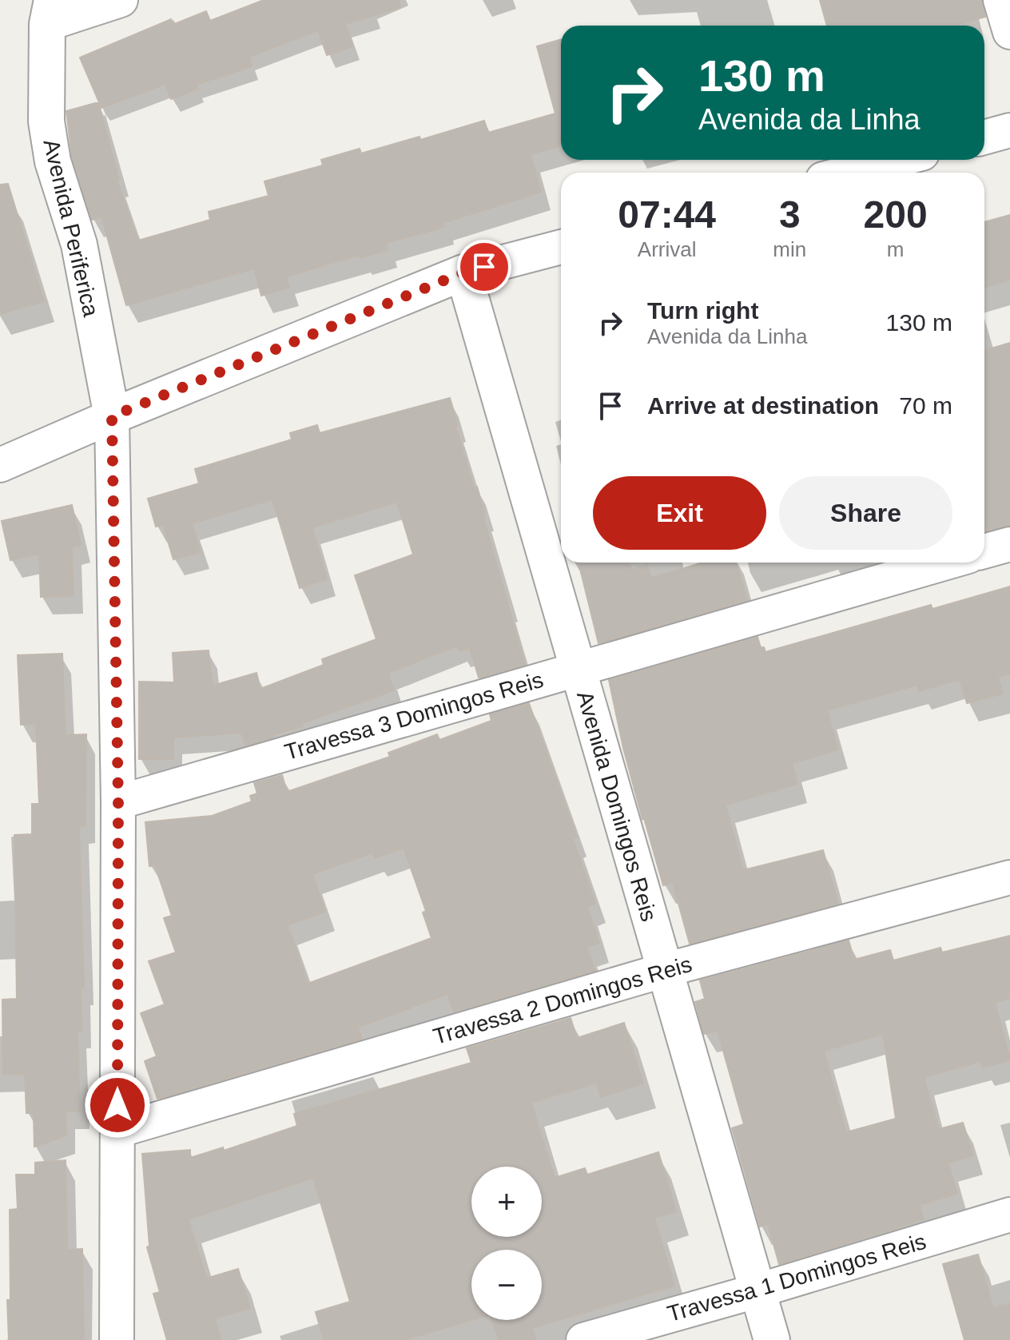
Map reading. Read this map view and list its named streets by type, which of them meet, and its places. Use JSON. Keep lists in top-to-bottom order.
{
  "streets": {
    "street": [
      "Avenida Periferica",
      "Travessa 3 Domingos Reis",
      "Avenida Domingos Reis",
      "Travessa 2 Domingos Reis",
      "Travessa 1 Domingos Reis"
    ]
  },
  "crossings": [
    ["Travessa 3 Domingos Reis", "Avenida Domingos Reis"],
    ["Avenida Domingos Reis", "Travessa 2 Domingos Reis"],
    ["Avenida Domingos Reis", "Travessa 1 Domingos Reis"]
  ],
  "page": {
    "turn": ["130 m", "Avenida da Linha"],
    "eta": [
      "07:44",
      "Arrival",
      "3",
      "min",
      "200",
      "m"
    ],
    "list": [
      {
        "name": "Turn right",
        "note": "Avenida da Linha",
        "value": "130 m"
      },
      {
        "name": "Arrive at destination",
        "value": "70 m"
      }
    ],
    "buttons": ["Exit", "Share"],
    "map_buttons": ["+", "−"]
  }
}
